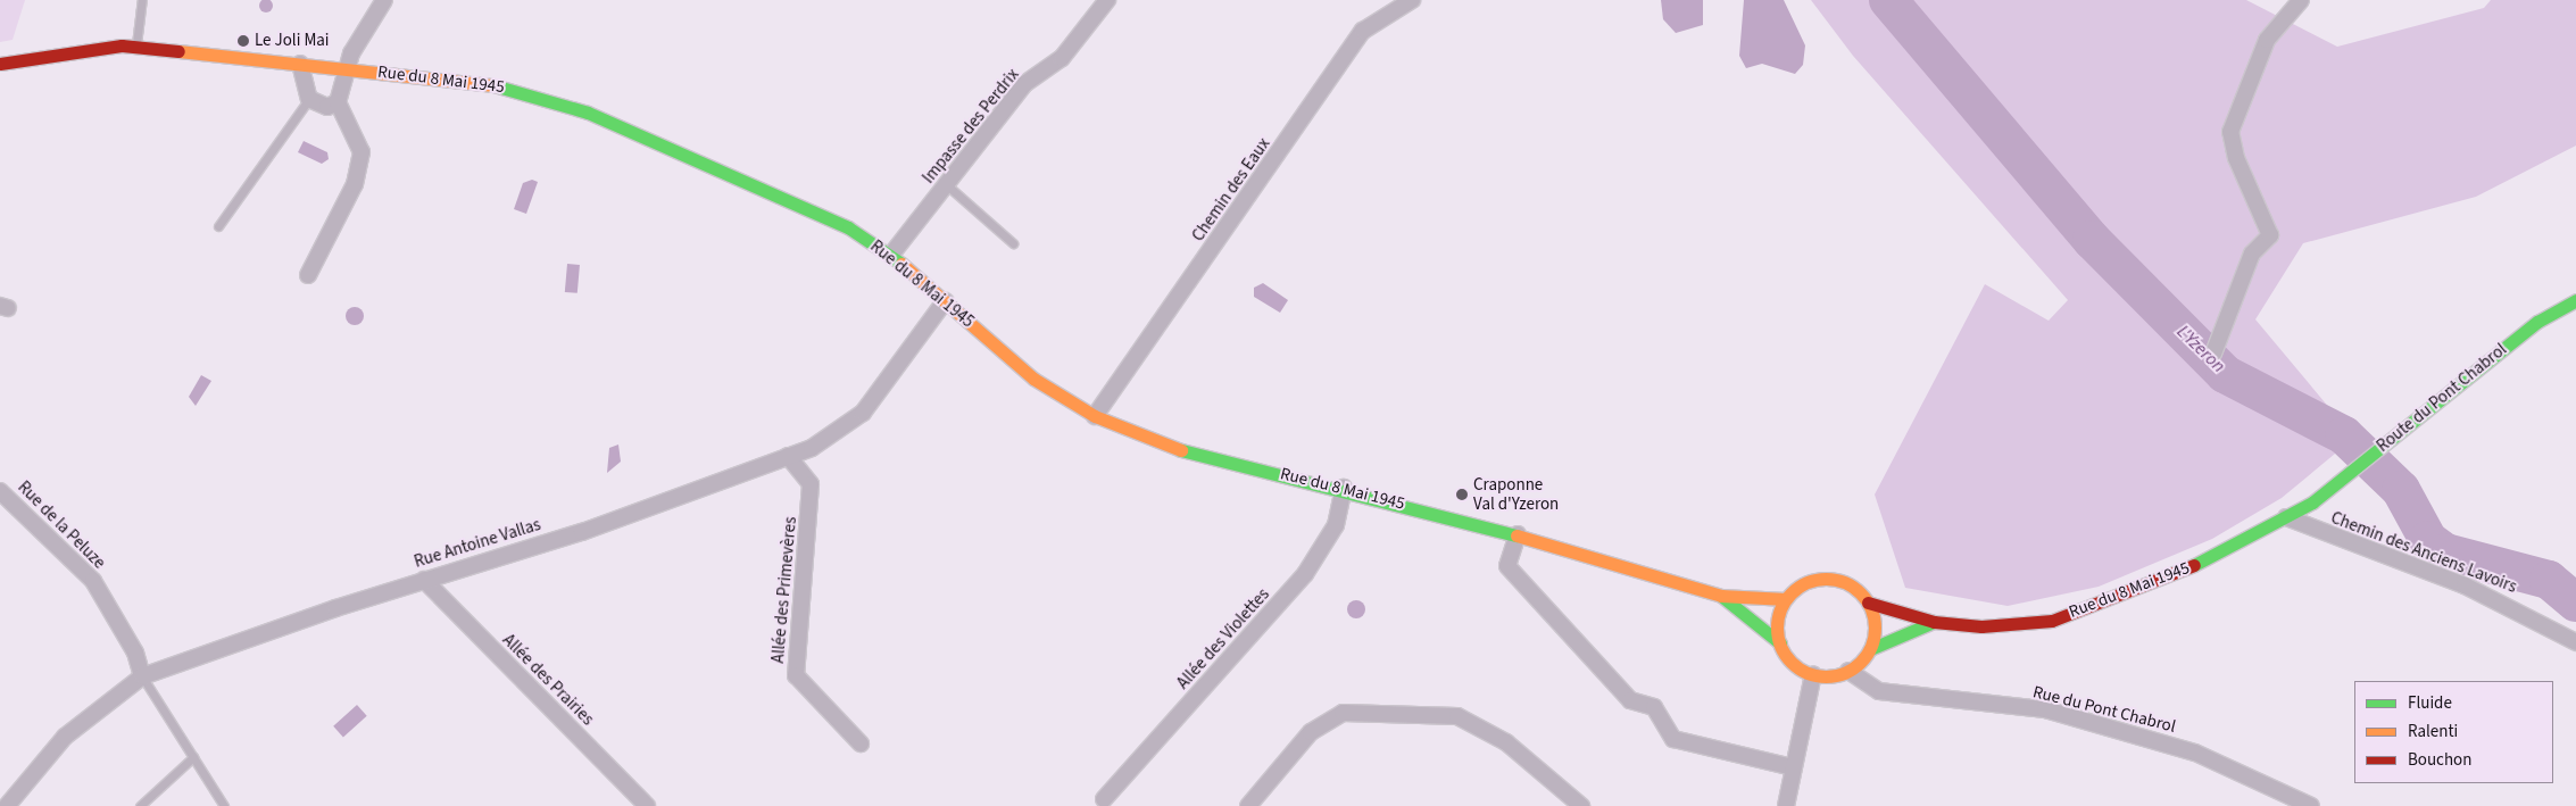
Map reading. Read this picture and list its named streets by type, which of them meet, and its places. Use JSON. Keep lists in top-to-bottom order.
{
  "streets": {
    "main road": ["Rue du 8 Mai 1945", "Route du Pont Chabrol"],
    "street": [
      "Impasse des Perdrix",
      "Chemin des Eaux",
      "Rue de la Peluze",
      "Rue Antoine Vallas",
      "Chemin des Anciens Lavoirs",
      "Allée des Primevères",
      "Allée des Violettes",
      "Allée des Prairies",
      "Rue du Pont Chabrol"
    ]
  },
  "crossings": [
    ["Rue du 8 Mai 1945", "Impasse des Perdrix"],
    ["Rue du 8 Mai 1945", "Chemin des Eaux"],
    ["Rue du 8 Mai 1945", "Route du Pont Chabrol"],
    ["Rue du 8 Mai 1945", "Rue Antoine Vallas"],
    ["Rue du 8 Mai 1945", "Chemin des Anciens Lavoirs"],
    ["Rue du 8 Mai 1945", "Allée des Violettes"],
    ["Rue du 8 Mai 1945", "Rue du Pont Chabrol"],
    ["Rue de la Peluze", "Rue Antoine Vallas"],
    ["Rue Antoine Vallas", "Allée des Primevères"],
    ["Rue Antoine Vallas", "Allée des Prairies"]
  ],
  "water": ["L'Yzeron"],
  "places": ["Le Joli Mai", "Craponne Val d'Yzeron"],
  "legend": ["Fluide", "Ralenti", "Bouchon"]
}
